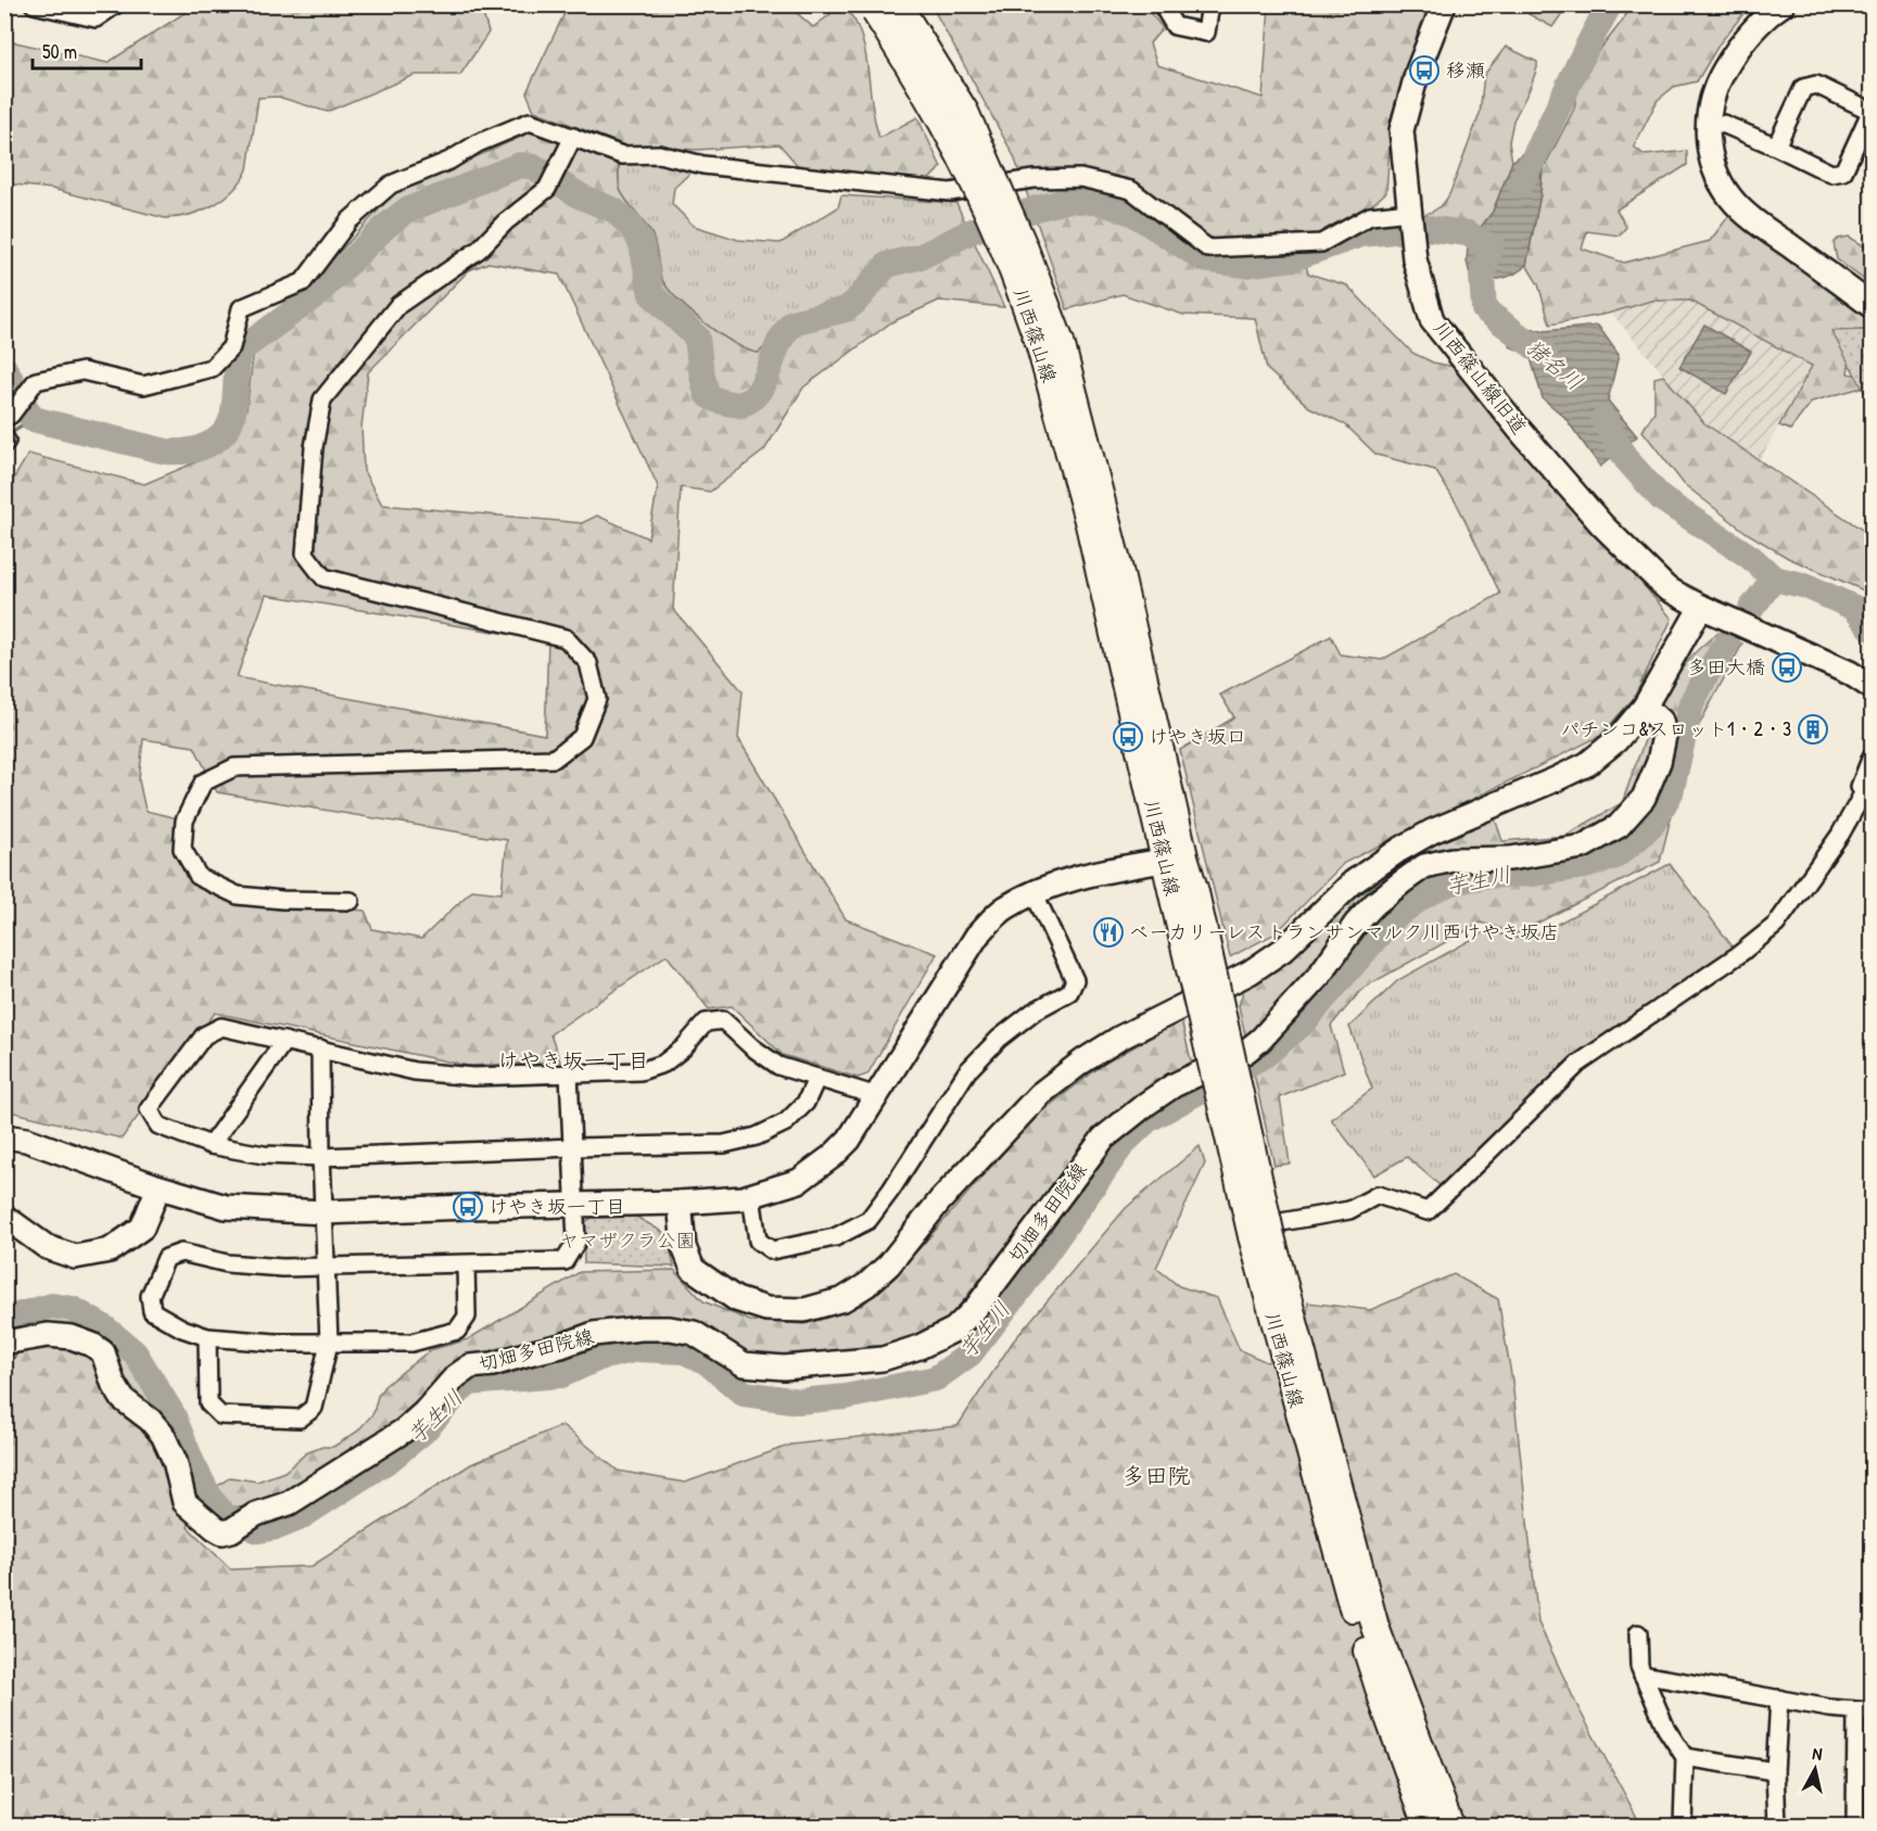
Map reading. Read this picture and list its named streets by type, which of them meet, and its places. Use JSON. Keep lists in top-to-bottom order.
{
  "streets": {
    "main road": ["川西篠山線"],
    "street": ["川西篠山線旧道", "切畑多田院線"]
  },
  "districts": ["けやき坂一丁目", "多田院"],
  "water": ["猪名川", "芋生川"],
  "parks": ["ヤマザクラ公園"],
  "places": {
    "bus stop": [
      "移瀬",
      "多田大橋",
      "けやき坂口",
      "けやき坂一丁目"
    ],
    "building": ["パチンコ&スロット1・2・3"],
    "restaurant": ["ベーカリーレストランサンマルク川西けやき坂店"]
  },
  "scale_bar": "50 m",
  "north": "top"
}
